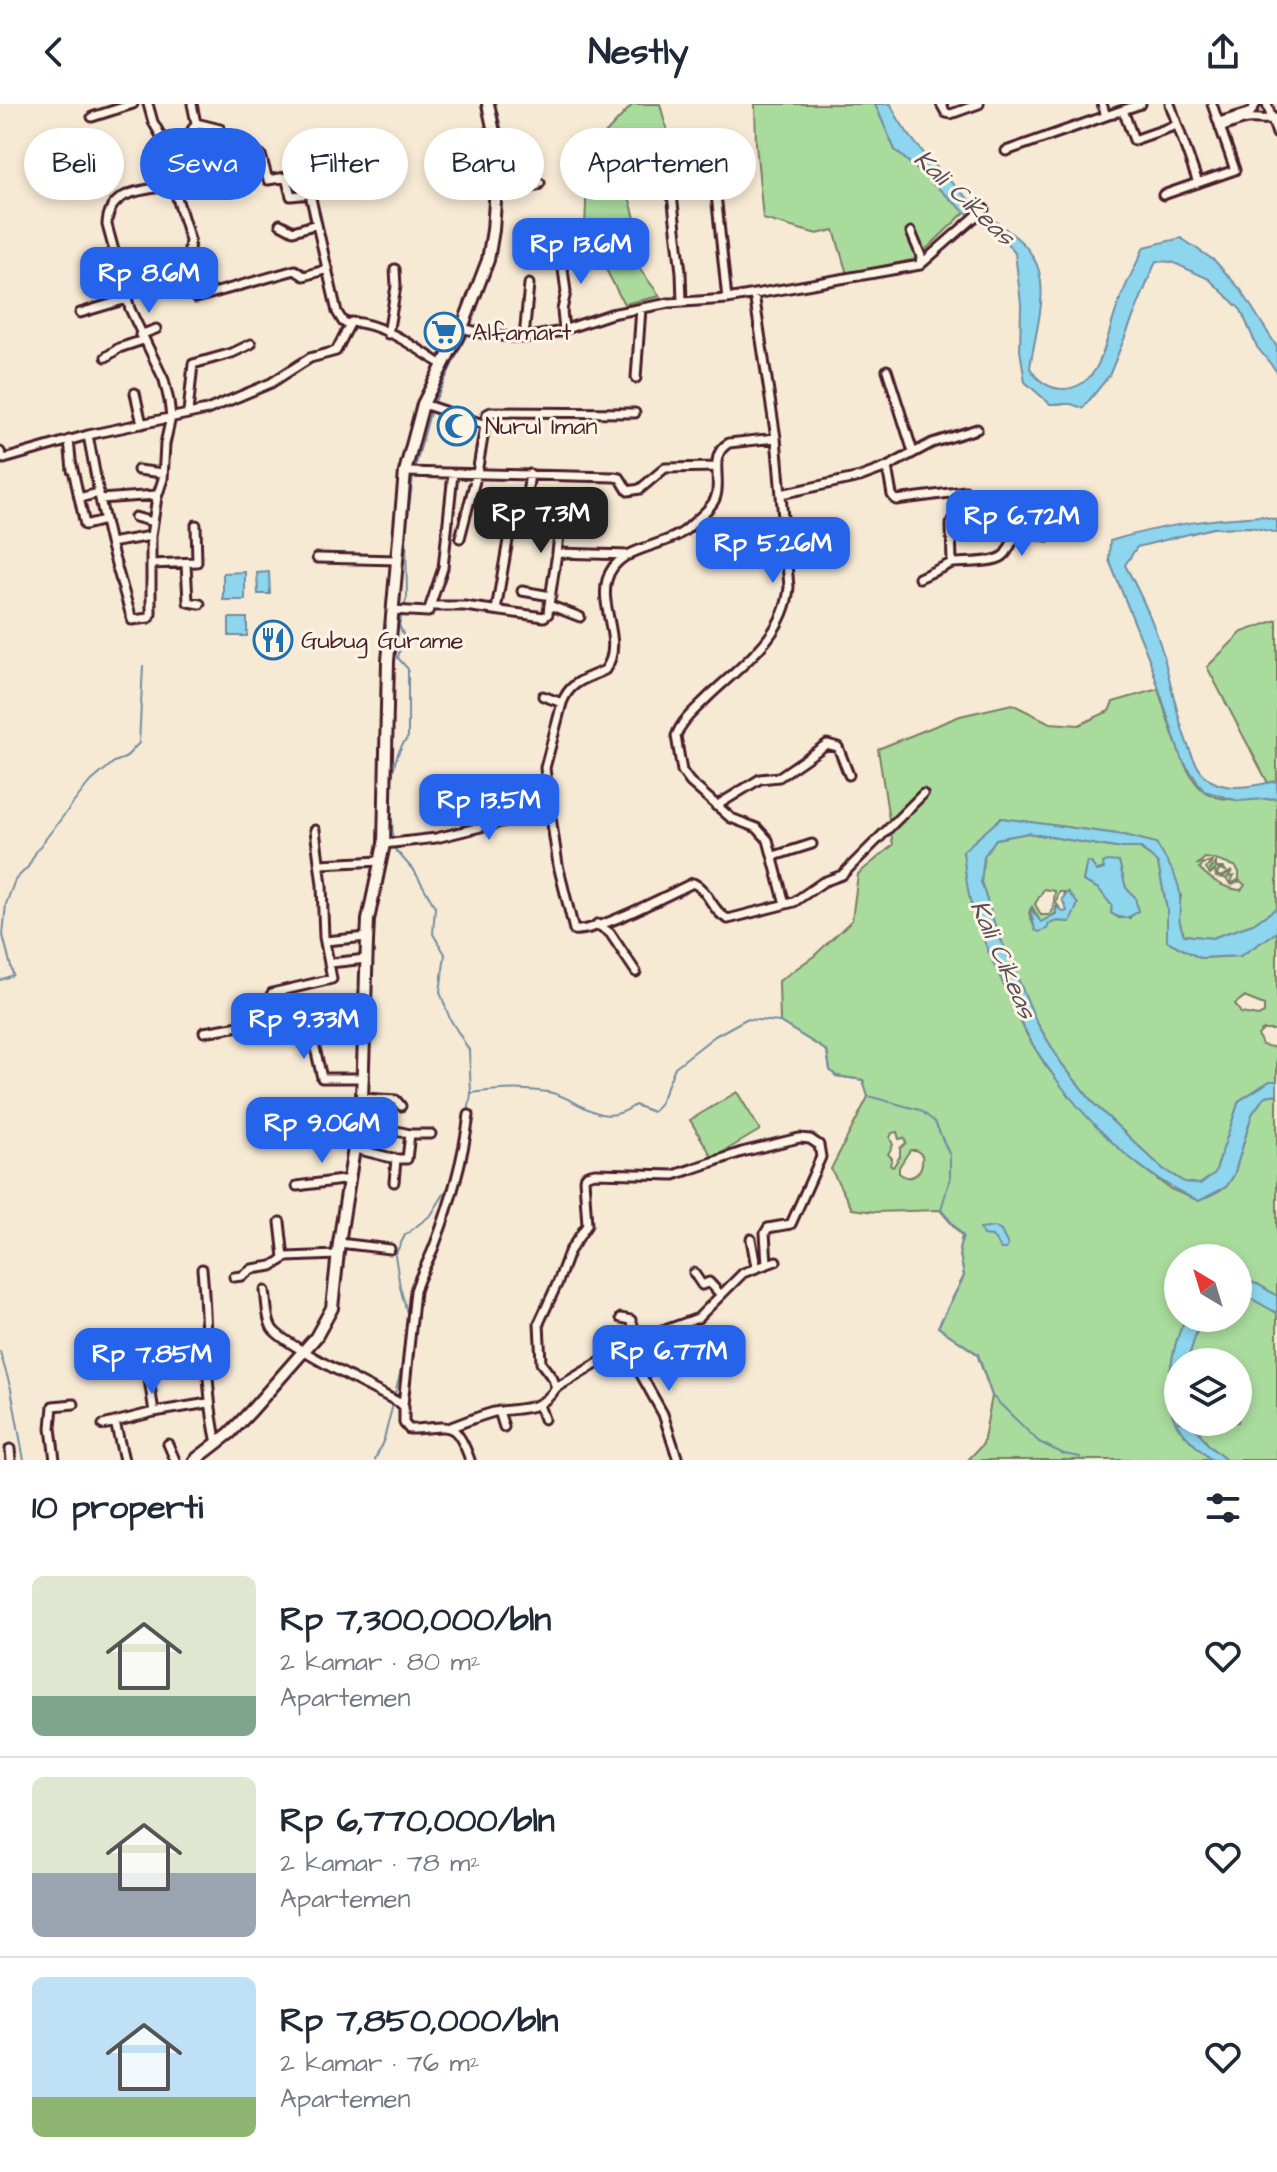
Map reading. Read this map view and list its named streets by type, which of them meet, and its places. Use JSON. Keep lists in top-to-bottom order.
{
  "water": ["Kali Cikeas"],
  "places": {
    "supermarket": ["Alfamart"],
    "mosque": ["Nurul Iman"],
    "restaurant": ["Gubug Gurame"]
  },
  "north": "top left",
  "page": {
    "header": "Nestly",
    "chip": [
      "Beli",
      "Sewa",
      "Filter",
      "Baru",
      "Apartemen"
    ],
    "price": [
      "Rp 13.6M",
      "Rp 8.6M",
      "Rp 7.3M",
      "Rp 6.72M",
      "Rp 5.26M",
      "Rp 13.5M",
      "Rp 9.33M",
      "Rp 9.06M",
      "Rp 6.77M",
      "Rp 7.85M"
    ],
    "heading": "10 properti",
    "list": [
      {
        "name": "Rp 7,300,000/bln",
        "note": "2 kamar · 80 m² · Apartemen"
      },
      {
        "name": "Rp 6,770,000/bln",
        "note": "2 kamar · 78 m² · Apartemen"
      },
      {
        "name": "Rp 7,850,000/bln",
        "note": "2 kamar · 76 m² · Apartemen"
      }
    ]
  }
}
